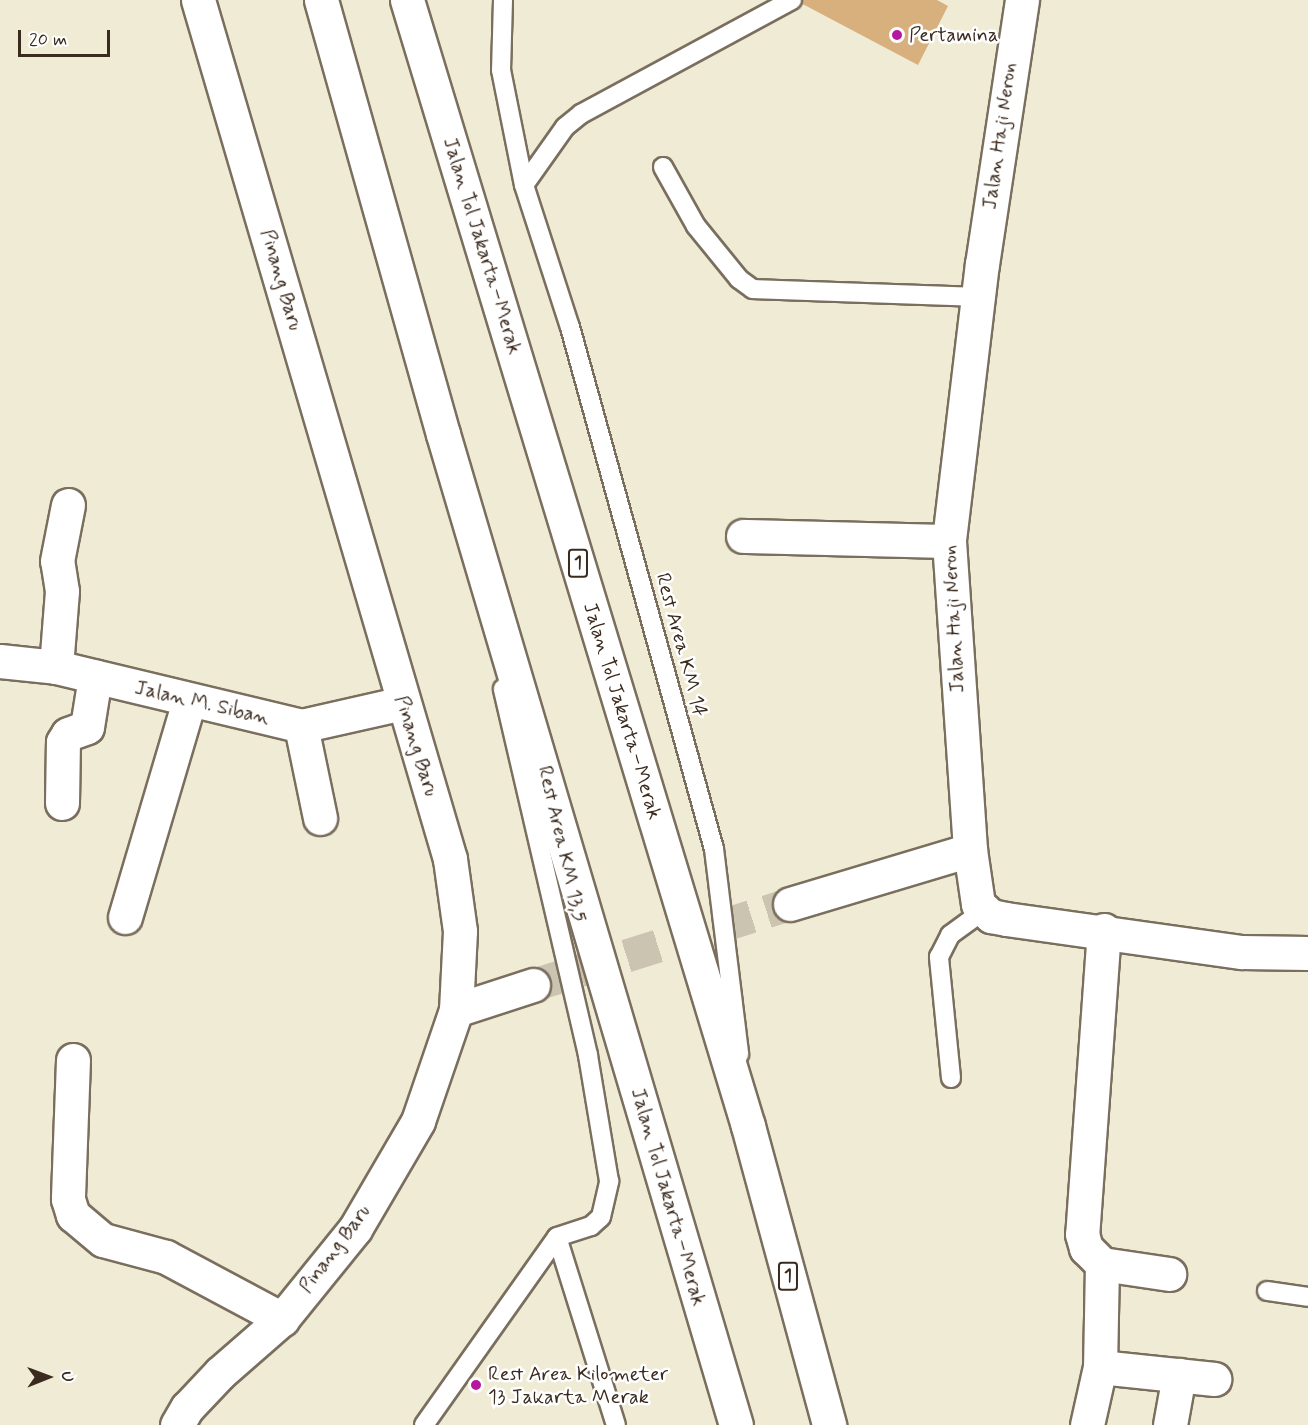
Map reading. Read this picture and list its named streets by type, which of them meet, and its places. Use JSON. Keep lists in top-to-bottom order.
{
  "streets": {
    "main road": [
      "Jalan Haji Neron",
      "Jalan Tol Jakarta–Merak",
      "Pinang Baru",
      "1",
      "Jalan M. Siban"
    ],
    "lane": ["Rest Area KM 14", "Rest Area KM 13,5"]
  },
  "crossings": [
    ["Jalan Tol Jakarta–Merak", "Rest Area KM 14"],
    ["Jalan Tol Jakarta–Merak", "Rest Area KM 13,5"],
    ["Pinang Baru", "Jalan M. Siban"]
  ],
  "places": ["Pertamina", "Rest Area Kilometer 13 Jakarta Merak"],
  "scale_bar": "20 m",
  "north": "right"
}
